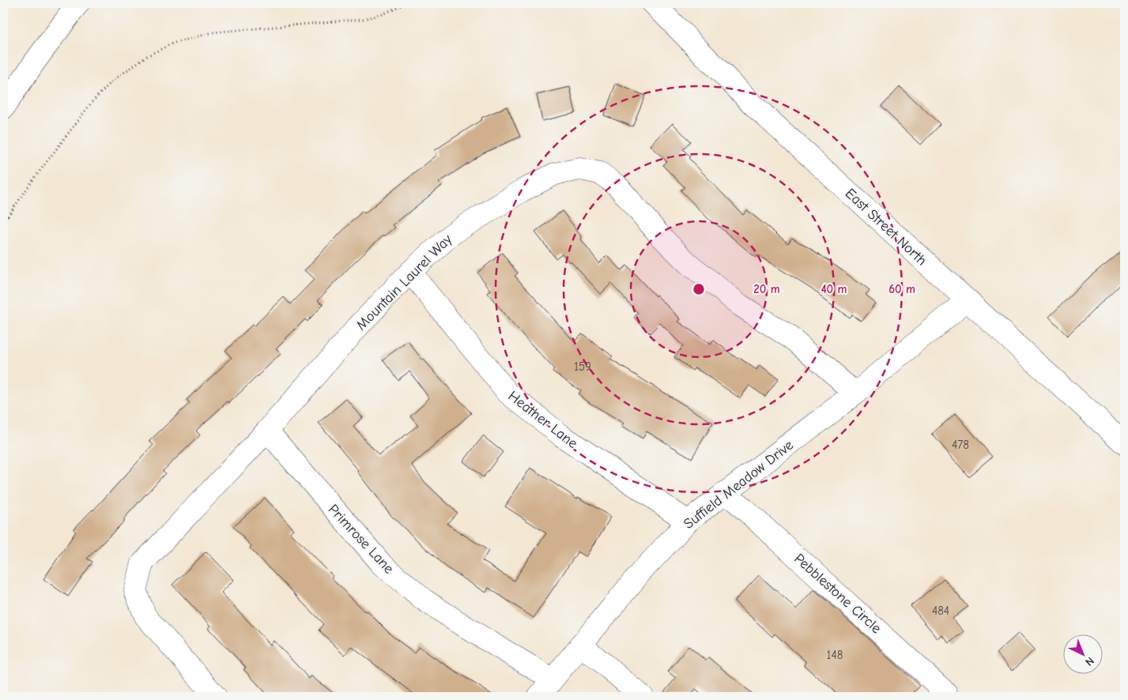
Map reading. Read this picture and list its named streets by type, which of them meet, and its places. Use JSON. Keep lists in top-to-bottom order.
{
  "streets": {
    "street": [
      "East Street North",
      "Mountain Laurel Way",
      "Heather Lane",
      "Suffield Meadow Drive",
      "Primrose Lane",
      "Pebblestone Circle"
    ]
  },
  "crossings": [
    ["East Street North", "Suffield Meadow Drive"],
    ["Mountain Laurel Way", "Heather Lane"],
    ["Mountain Laurel Way", "Suffield Meadow Drive"],
    ["Mountain Laurel Way", "Primrose Lane"],
    ["Heather Lane", "Suffield Meadow Drive"],
    ["Suffield Meadow Drive", "Primrose Lane"],
    ["Suffield Meadow Drive", "Pebblestone Circle"]
  ],
  "house_numbers": [
    "159",
    "478",
    "484",
    "148"
  ],
  "north": "bottom right",
  "rings": ["20 m", "40 m", "60 m"]
}
